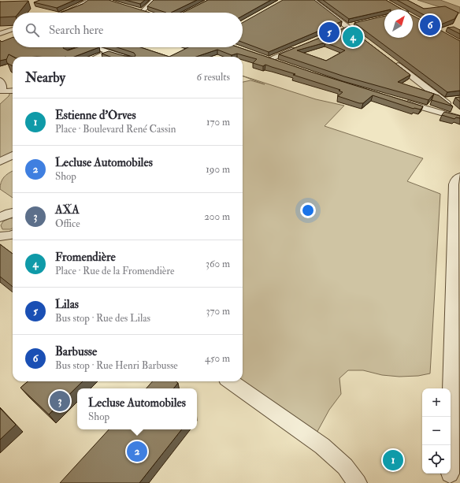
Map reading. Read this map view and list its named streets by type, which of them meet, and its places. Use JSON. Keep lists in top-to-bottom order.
{
  "north": "top right",
  "page": {
    "search": "Search here",
    "pins": [
      "6",
      "5",
      "4",
      "3",
      "2",
      "1"
    ],
    "heading": ["Nearby", "6 results"],
    "list": [
      {
        "mark": "1",
        "name": "Estienne d'Orves",
        "note": "Place · Boulevard René Cassin",
        "value": "170 m"
      },
      {
        "mark": "2",
        "name": "Lecluse Automobiles",
        "note": "Shop",
        "value": "190 m"
      },
      {
        "mark": "3",
        "name": "AXA",
        "note": "Office",
        "value": "200 m"
      },
      {
        "mark": "4",
        "name": "Fromendière",
        "note": "Place · Rue de la Fromendière",
        "value": "360 m"
      },
      {
        "mark": "5",
        "name": "Lilas",
        "note": "Bus stop · Rue des Lilas",
        "value": "370 m"
      },
      {
        "mark": "6",
        "name": "Barbusse",
        "note": "Bus stop · Rue Henri Barbusse",
        "value": "450 m"
      }
    ],
    "map_buttons": ["+", "−"],
    "popup": ["Lecluse Automobiles", "Shop"]
  }
}
